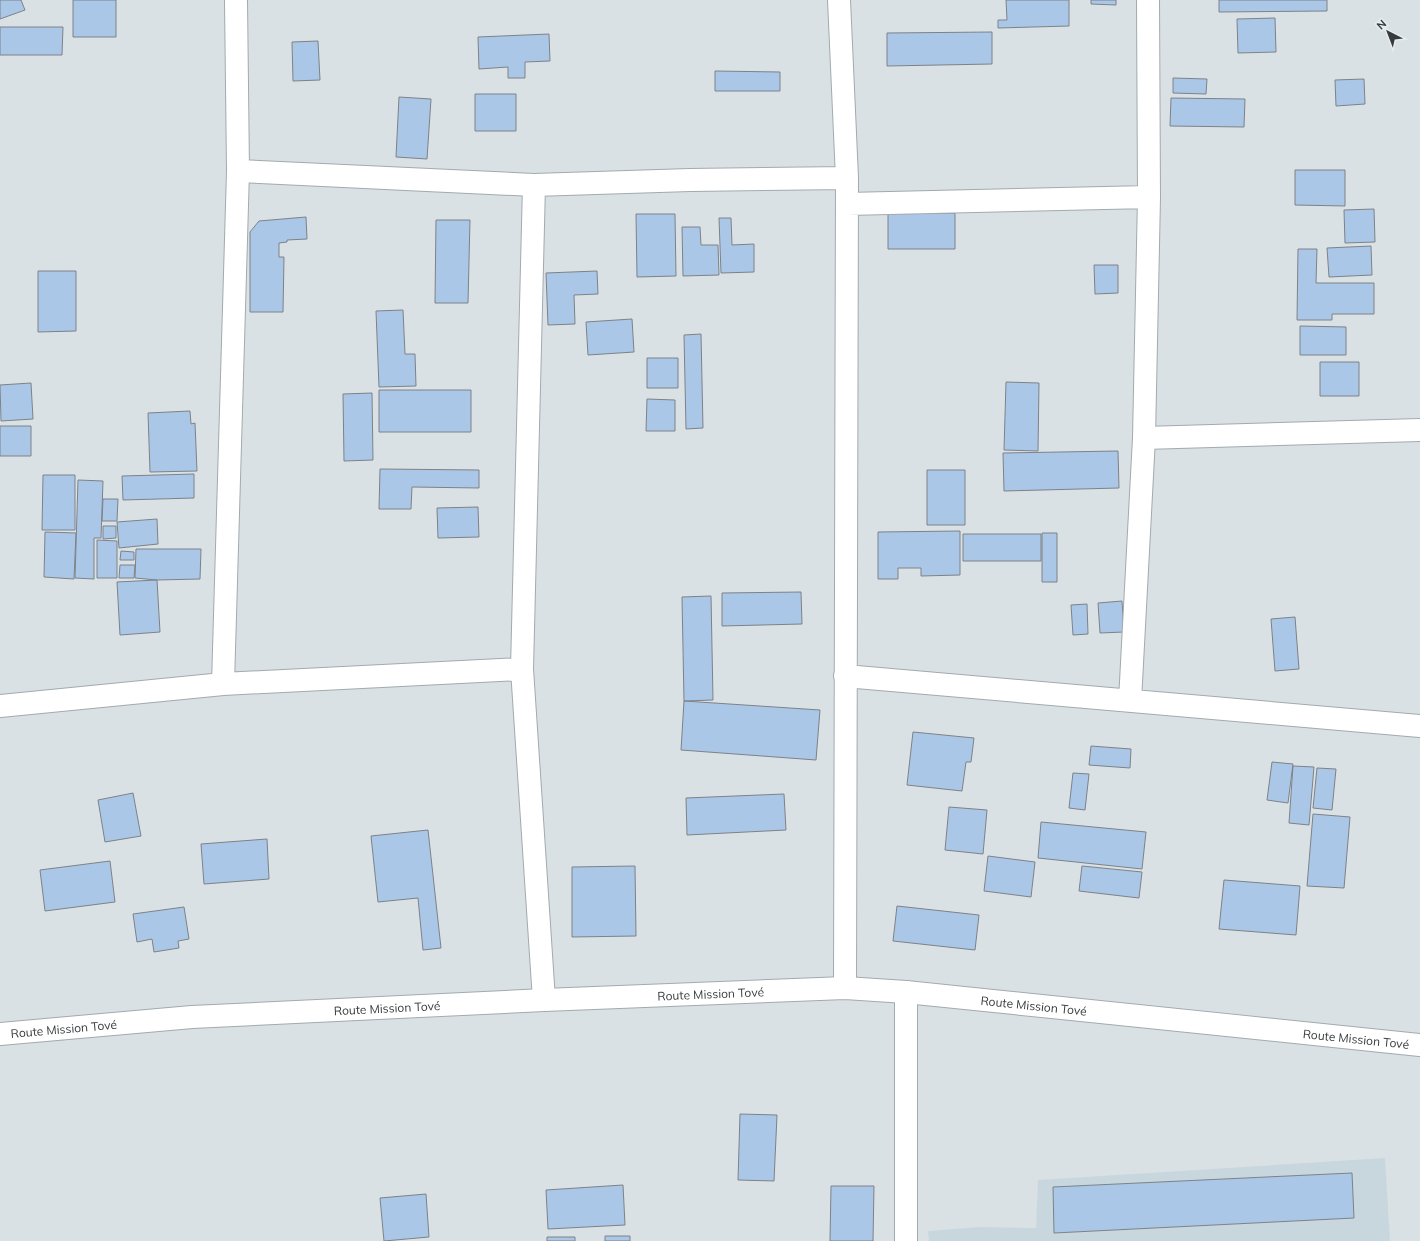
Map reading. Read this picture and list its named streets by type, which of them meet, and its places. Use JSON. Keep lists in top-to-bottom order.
{
  "streets": {
    "street": ["Route Mission Tové"]
  },
  "north": "top left"
}
